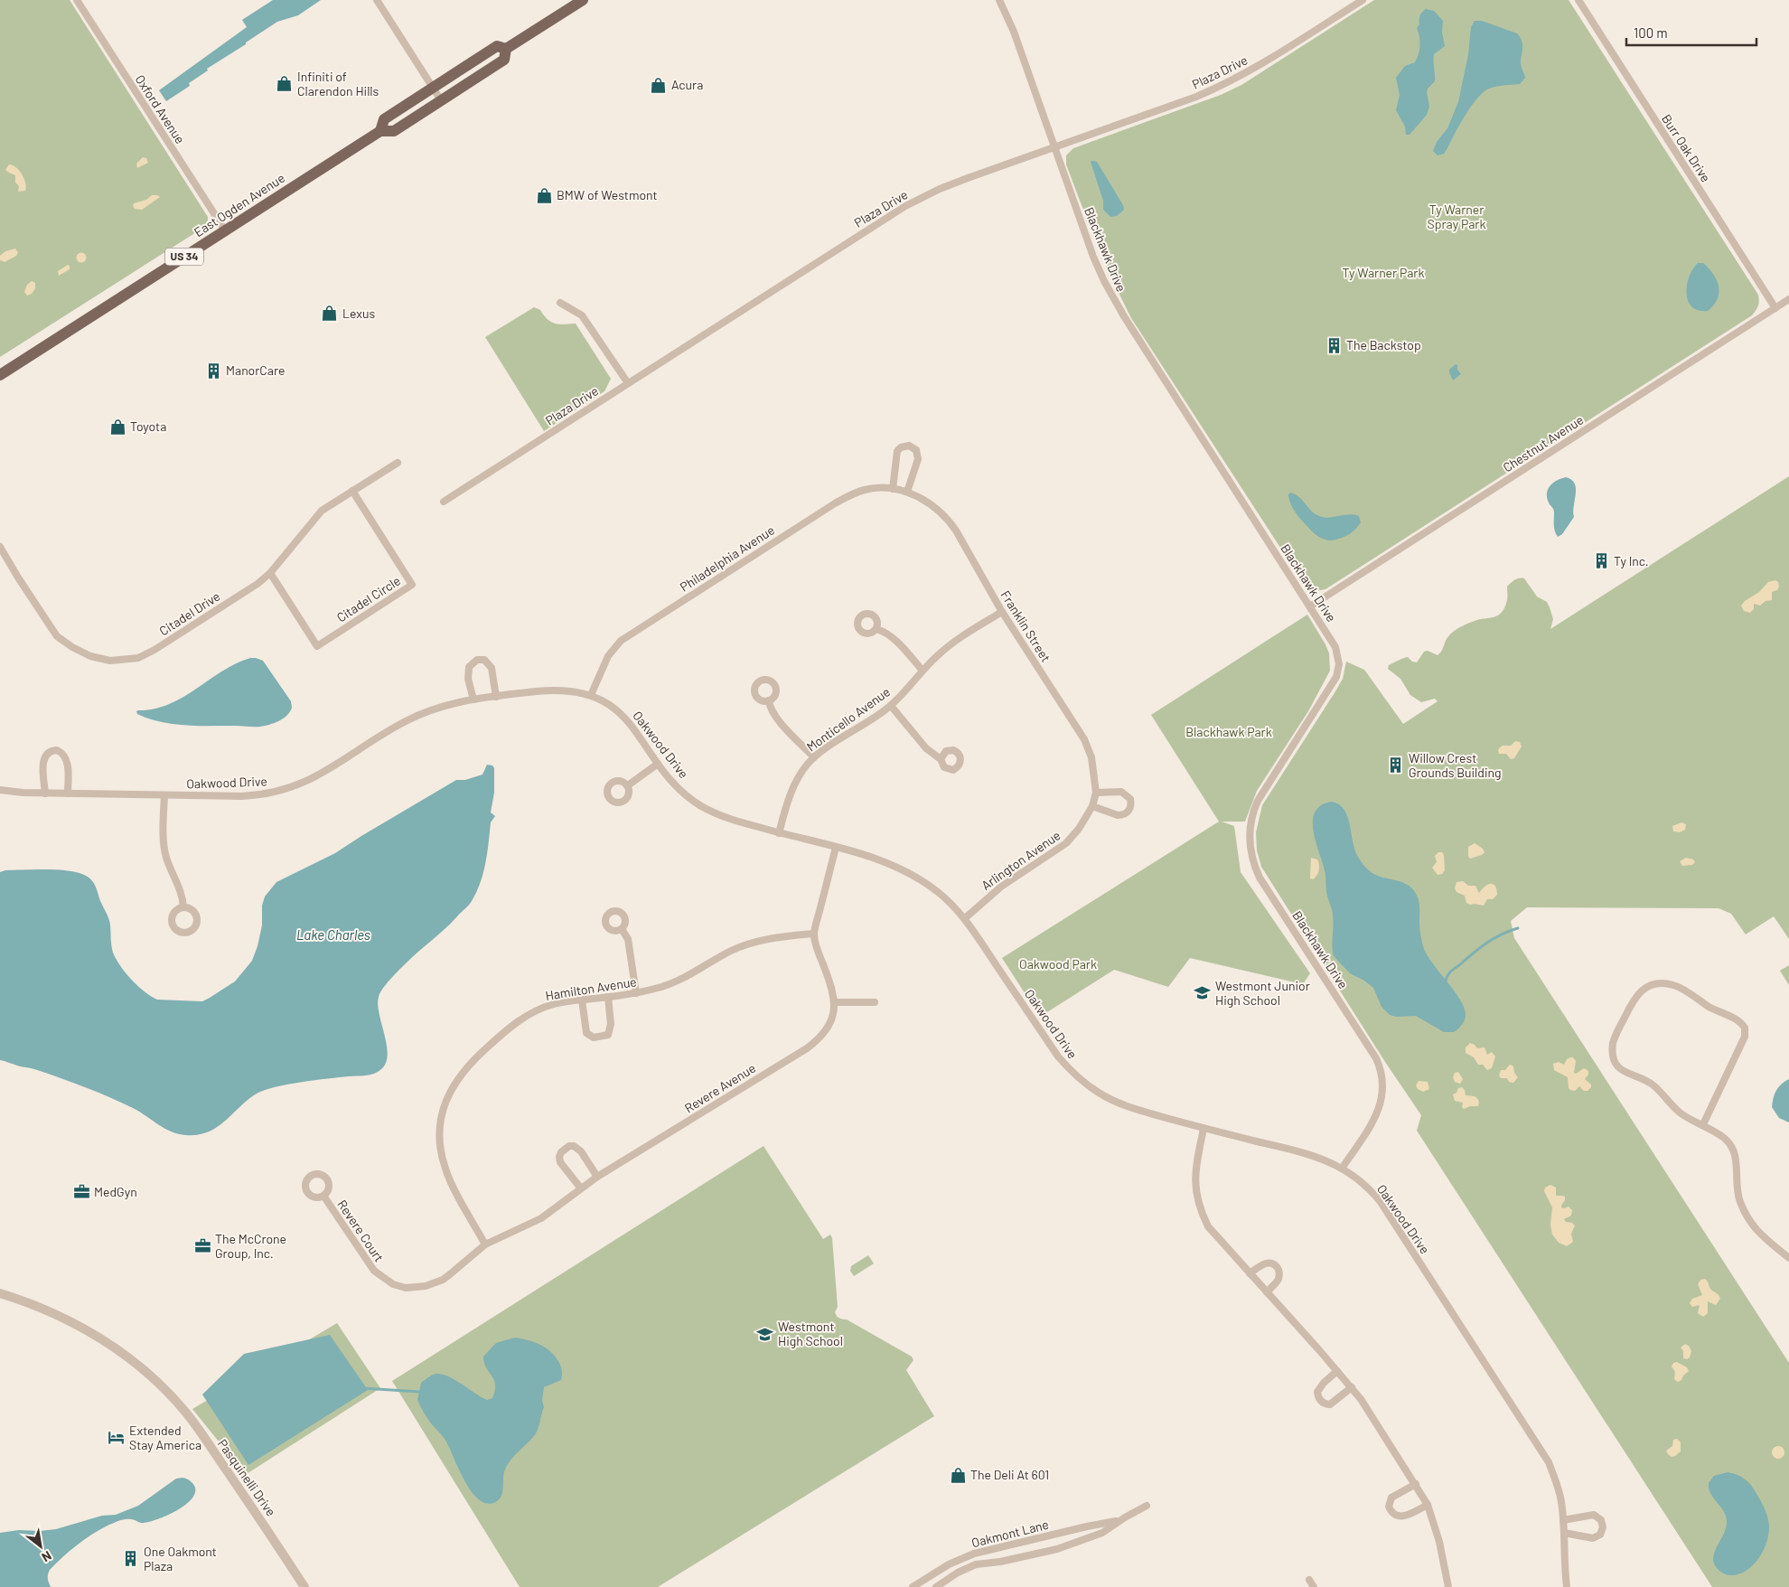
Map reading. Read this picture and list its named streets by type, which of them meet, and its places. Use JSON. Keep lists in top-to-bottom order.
{
  "streets": {
    "main road": ["East Ogden Avenue", "US 34"],
    "street": [
      "Plaza Drive",
      "Oxford Avenue",
      "Burr Oak Drive",
      "Blackhawk Drive",
      "Chestnut Avenue",
      "Philadelphia Avenue",
      "Citadel Circle",
      "Citadel Drive",
      "Franklin Street",
      "Monticello Avenue",
      "Oakwood Drive",
      "Arlington Avenue",
      "Hamilton Avenue",
      "Revere Avenue",
      "Revere Court",
      "Pasquinelli Drive",
      "Oakmont Lane"
    ]
  },
  "crossings": [
    ["Plaza Drive", "Blackhawk Drive"],
    ["Oxford Avenue", "East Ogden Avenue"],
    ["Burr Oak Drive", "Chestnut Avenue"],
    ["Blackhawk Drive", "Chestnut Avenue"],
    ["Blackhawk Drive", "Oakwood Drive"],
    ["Philadelphia Avenue", "Franklin Street"],
    ["Philadelphia Avenue", "Oakwood Drive"],
    ["Citadel Circle", "Citadel Drive"],
    ["Franklin Street", "Monticello Avenue"],
    ["Franklin Street", "Arlington Avenue"],
    ["Monticello Avenue", "Oakwood Drive"],
    ["Oakwood Drive", "Arlington Avenue"],
    ["Oakwood Drive", "Revere Avenue"],
    ["Hamilton Avenue", "Revere Avenue"],
    ["Revere Avenue", "Revere Court"]
  ],
  "water": ["Lake Charles"],
  "parks": [
    "Ty Warner Spray Park",
    "Ty Warner Park",
    "Blackhawk Park",
    "Oakwood Park"
  ],
  "places": {
    "shop": [
      "Infiniti of Clarendon Hills",
      "Acura",
      "BMW of Westmont",
      "Lexus",
      "Toyota",
      "The Deli At 601"
    ],
    "building": [
      "The Backstop",
      "ManorCare",
      "Ty Inc.",
      "Willow Crest Grounds Building",
      "One Oakmont Plaza"
    ],
    "school or university": ["Westmont Junior High School", "Westmont High School"],
    "office": ["MedGyn", "The McCrone Group, Inc."],
    "hotel": ["Extended Stay America"]
  },
  "scale_bar": "100 m",
  "north": "bottom right"
}
